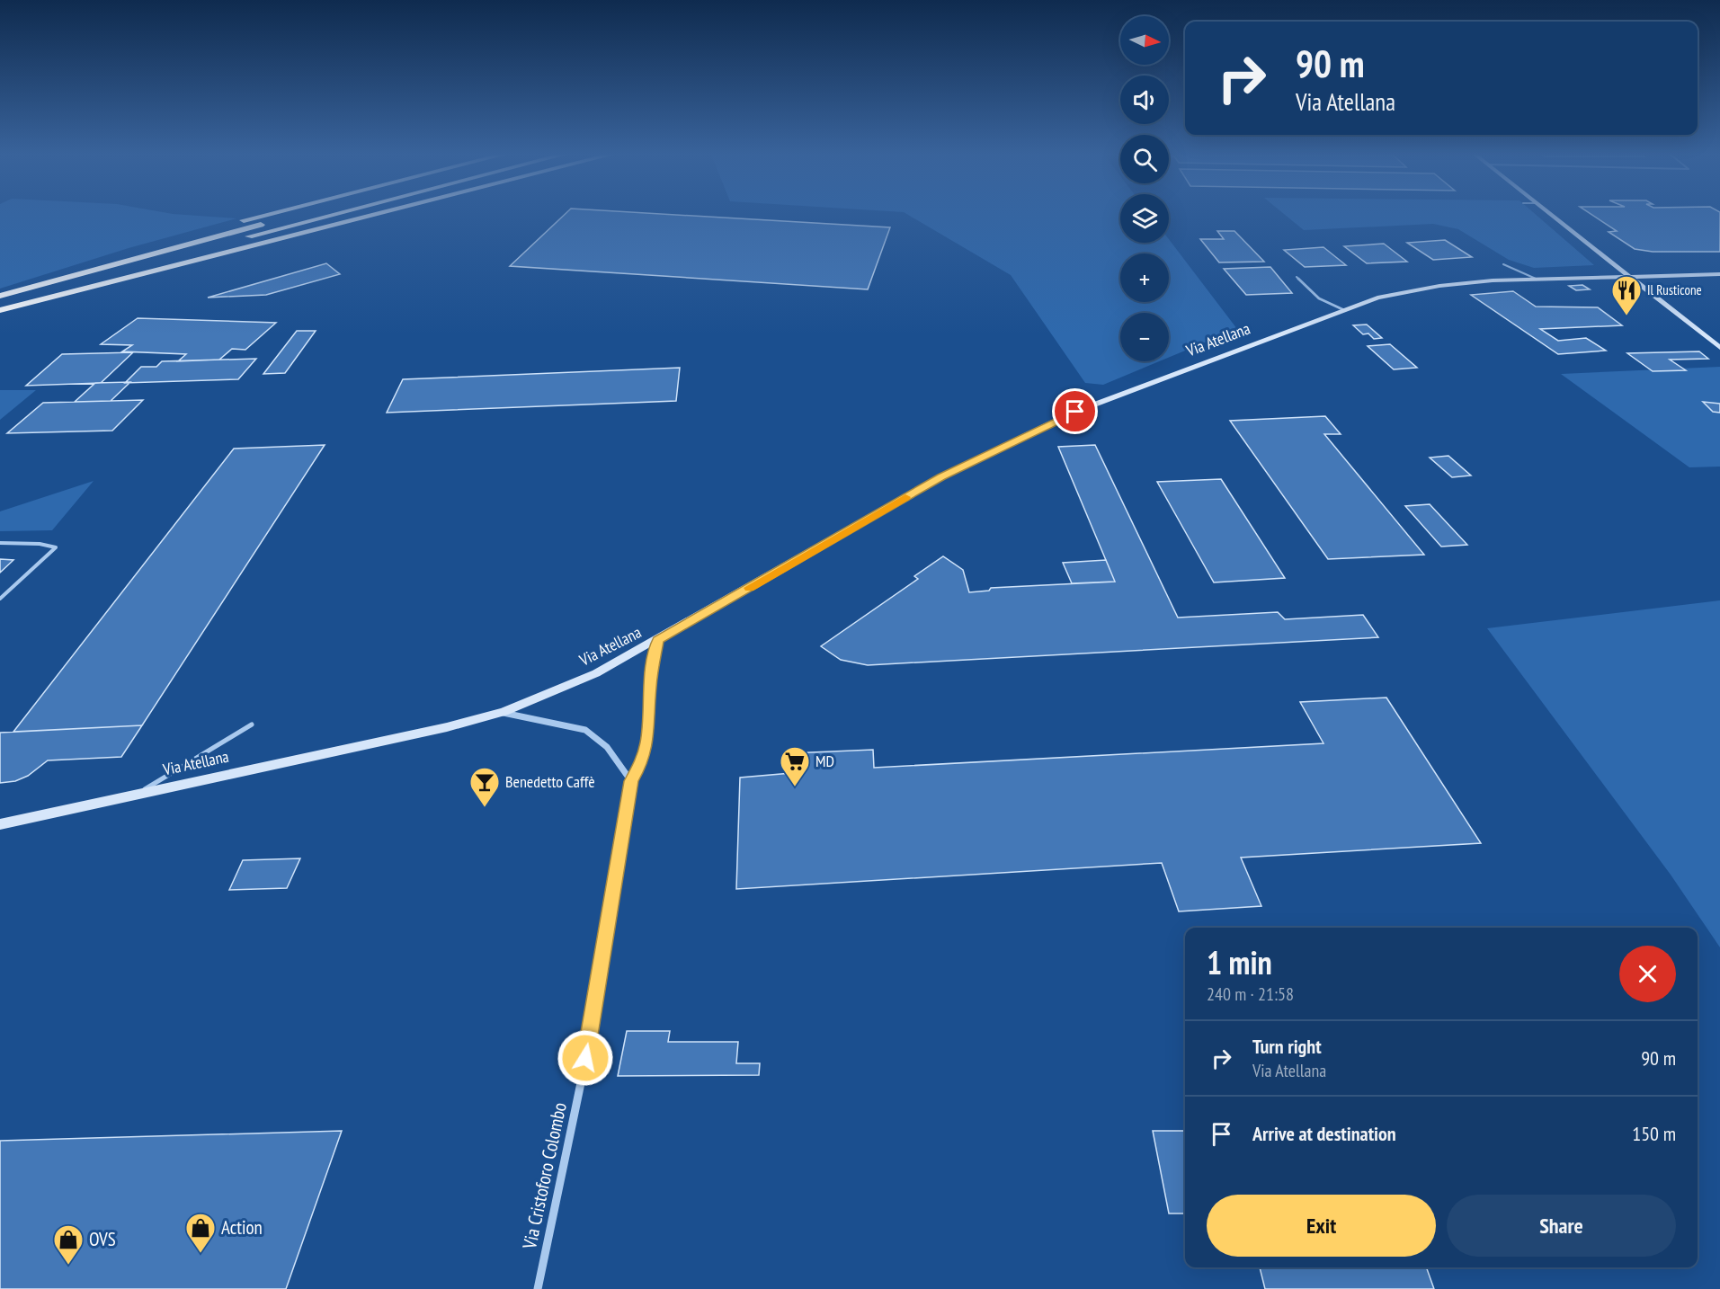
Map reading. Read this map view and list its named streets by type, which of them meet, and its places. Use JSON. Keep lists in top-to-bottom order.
{
  "streets": {
    "main road": ["Via Atellana"],
    "street": ["Via Cristoforo Colombo"]
  },
  "crossings": [
    ["Via Atellana", "Via Cristoforo Colombo"]
  ],
  "places": {
    "restaurant": ["Il Rusticone"],
    "supermarket": ["MD"],
    "bar": ["Benedetto Caffè"],
    "shop": ["Action", "OVS"]
  },
  "north": "right",
  "page": {
    "map_buttons": ["+", "−"],
    "turn": ["90 m", "Via Atellana"],
    "heading": ["1 min", "240 m · 21:58"],
    "list": [
      {
        "name": "Turn right",
        "note": "Via Atellana",
        "value": "90 m"
      },
      {
        "name": "Arrive at destination",
        "value": "150 m"
      }
    ],
    "buttons": ["Exit", "Share"]
  }
}
